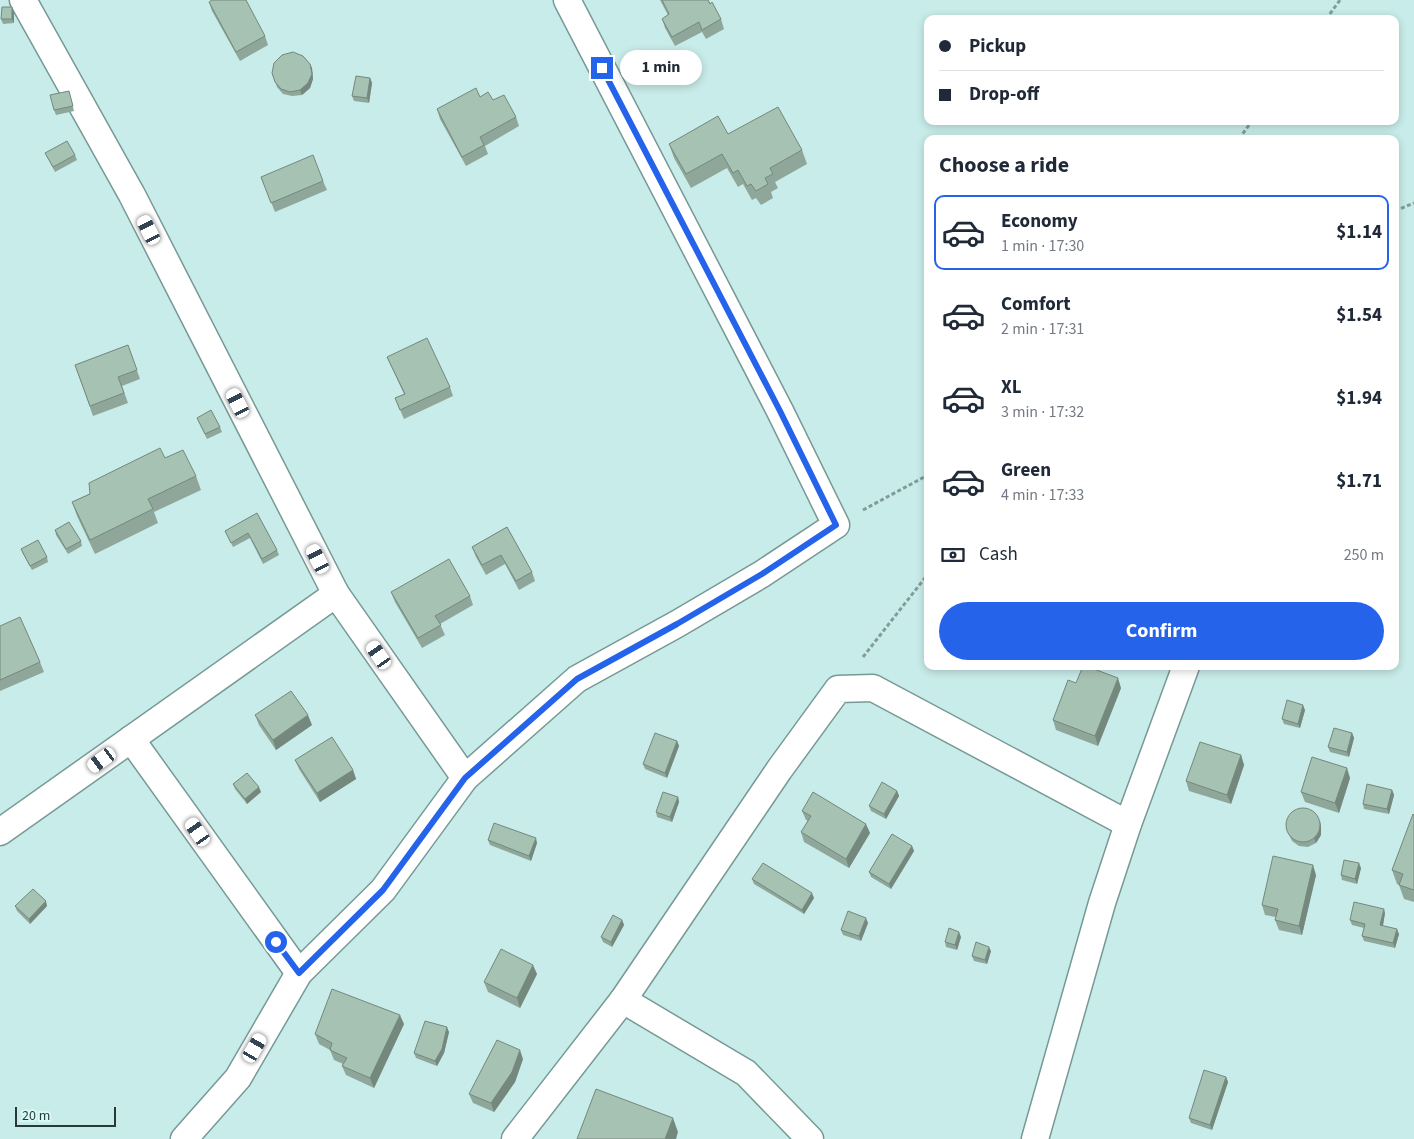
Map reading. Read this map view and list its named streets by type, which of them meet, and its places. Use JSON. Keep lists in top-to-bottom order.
{
  "scale_bar": "20 m",
  "page": {
    "banner": ["Pickup", "Drop-off"],
    "bubble": "1 min",
    "heading": "Choose a ride",
    "list": [
      {
        "name": "Economy",
        "note": "1 min · 17:30",
        "value": "$1.14"
      },
      {
        "name": "Comfort",
        "note": "2 min · 17:31",
        "value": "$1.54"
      },
      {
        "name": "XL",
        "note": "3 min · 17:32",
        "value": "$1.94"
      },
      {
        "name": "Green",
        "note": "4 min · 17:33",
        "value": "$1.71"
      }
    ],
    "pay": ["Cash", "250 m"],
    "buttons": "Confirm",
    "scale": "20 m"
  }
}
